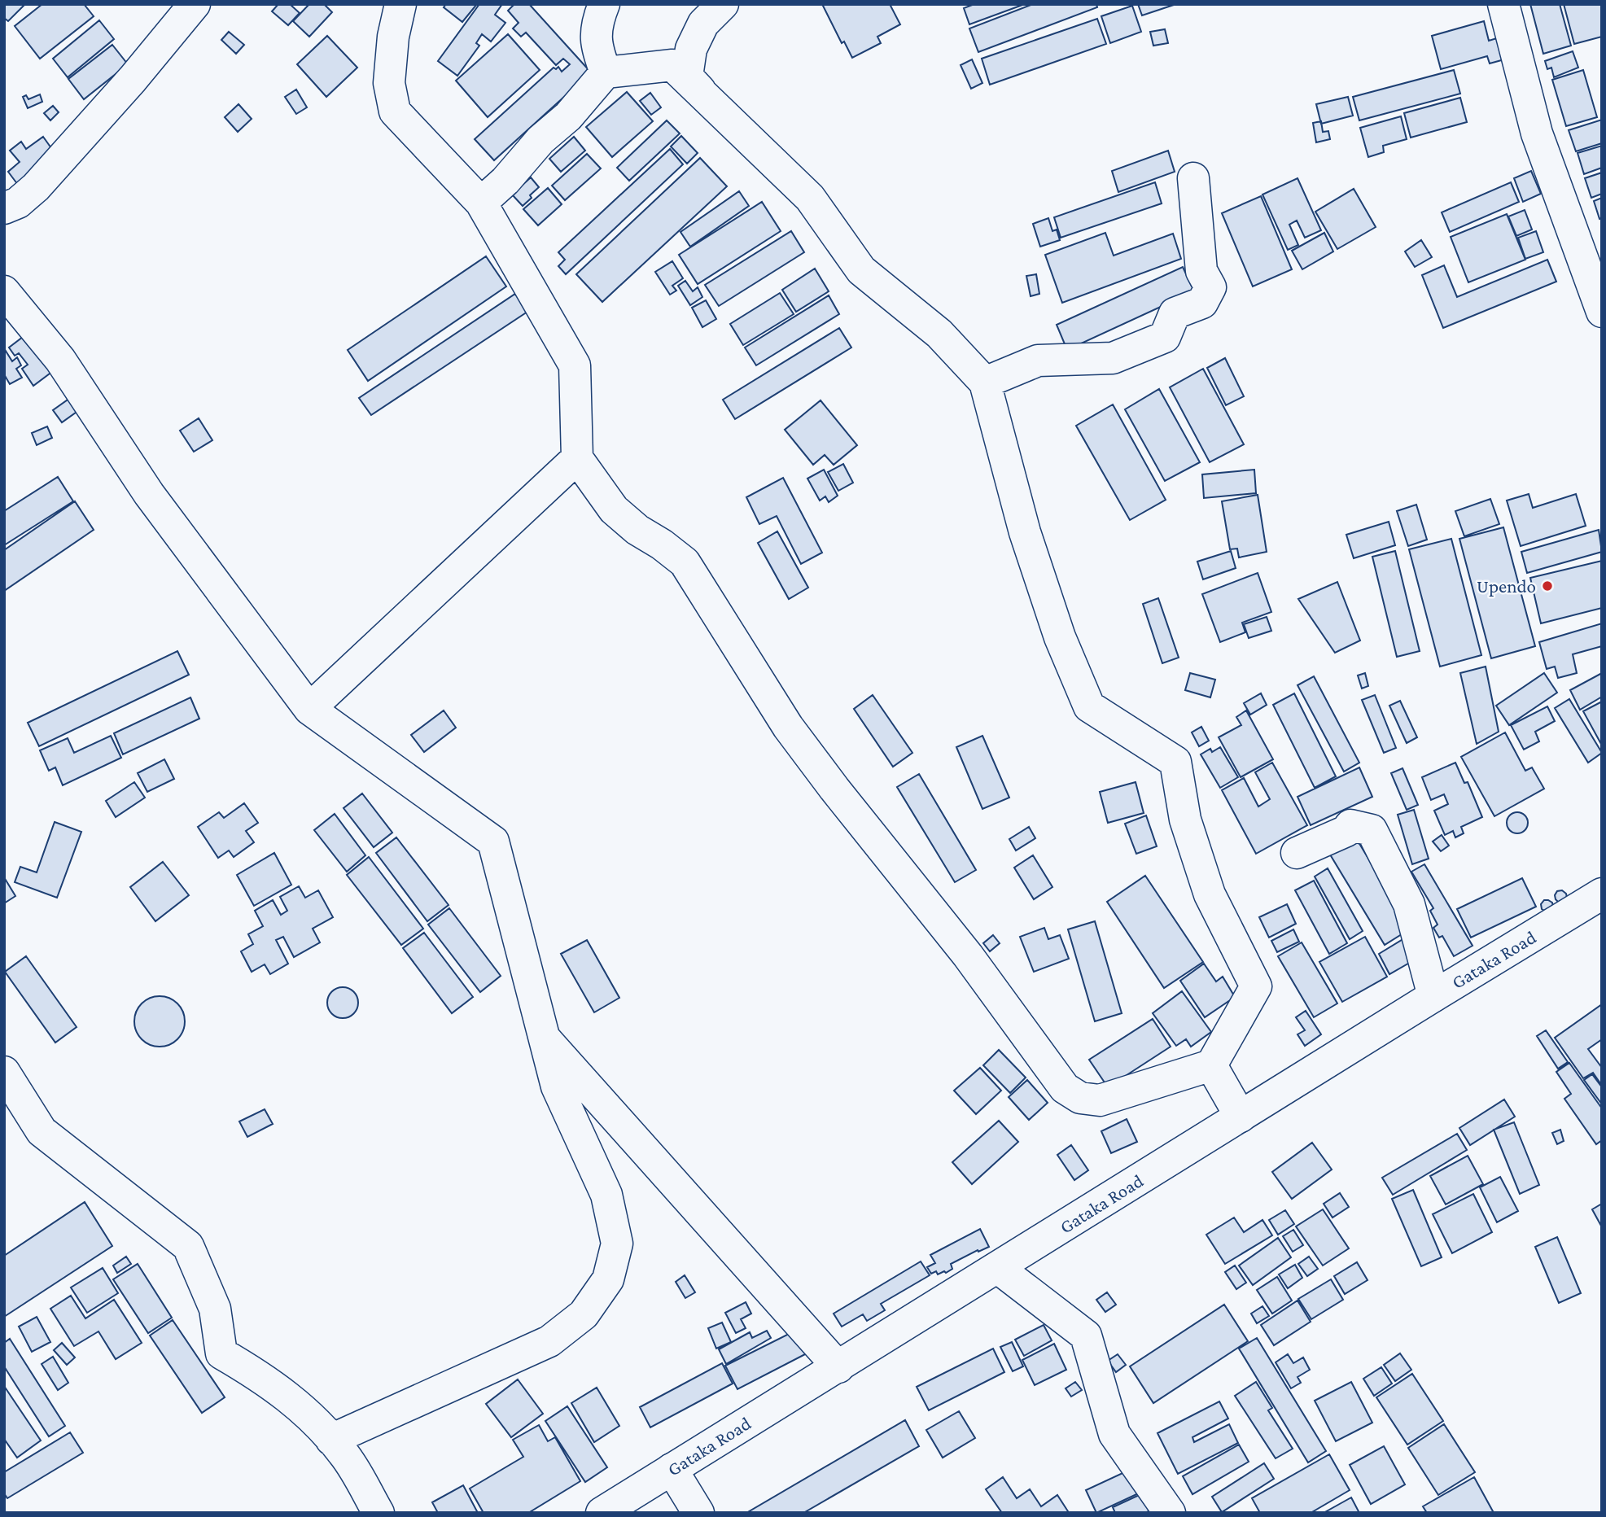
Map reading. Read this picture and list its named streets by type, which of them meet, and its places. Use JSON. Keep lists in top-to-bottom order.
{
  "streets": {
    "street": ["Gataka Road"]
  },
  "places": ["Upendo"]
}
